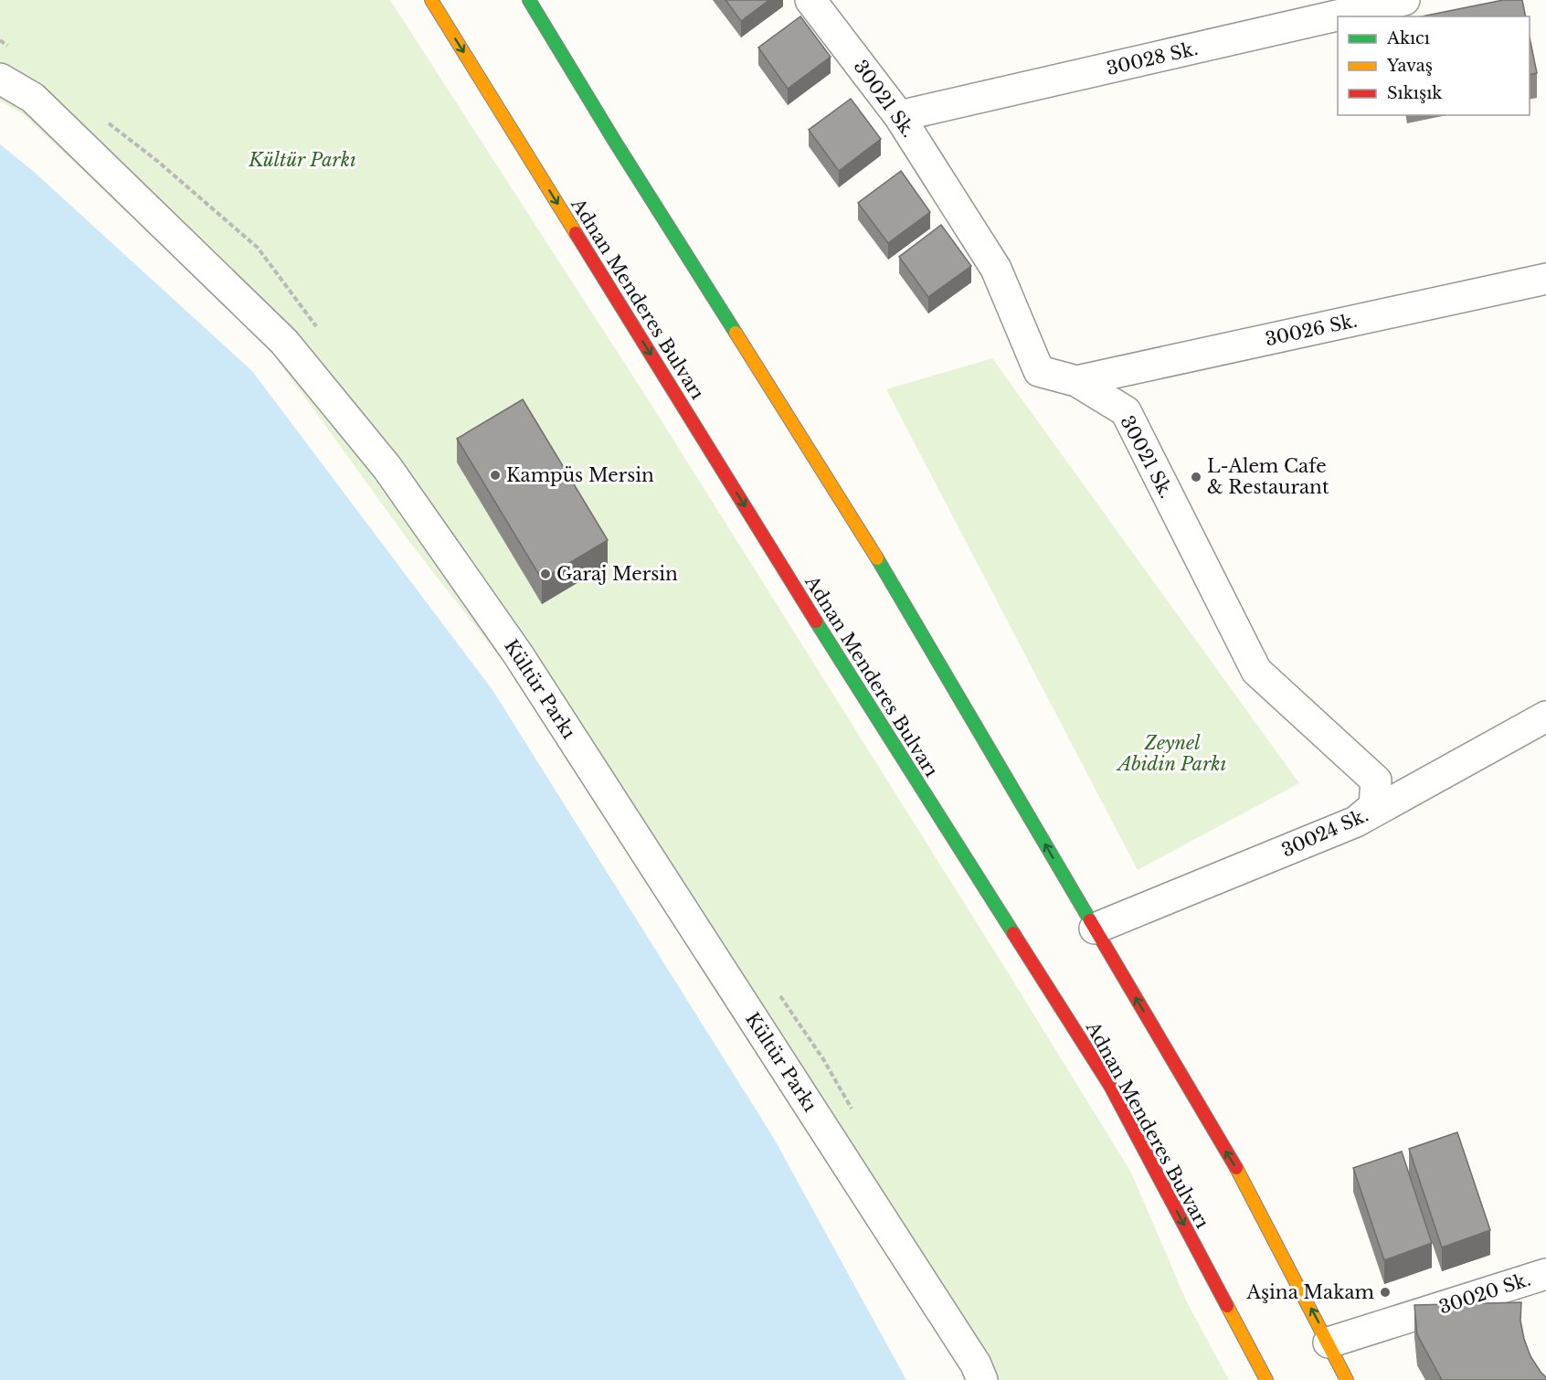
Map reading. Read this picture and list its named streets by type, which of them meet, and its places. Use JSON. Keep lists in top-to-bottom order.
{
  "streets": {
    "main road": ["Adnan Menderes Bulvarı"],
    "street": [
      "30028 Sk.",
      "30021 Sk.",
      "30026 Sk.",
      "Kültür Parkı",
      "30024 Sk.",
      "30020 Sk."
    ]
  },
  "crossings": [
    ["30028 Sk.", "30021 Sk."],
    ["30021 Sk.", "30026 Sk."],
    ["30021 Sk.", "30024 Sk."]
  ],
  "parks": ["Kültür Parkı", "Zeynel Abidin Parkı"],
  "places": [
    "Kampüs Mersin",
    "L-Alem Cafe & Restaurant",
    "Garaj Mersin",
    "Aşina Makam"
  ],
  "legend": ["Akıcı", "Yavaş", "Sıkışık"]
}
